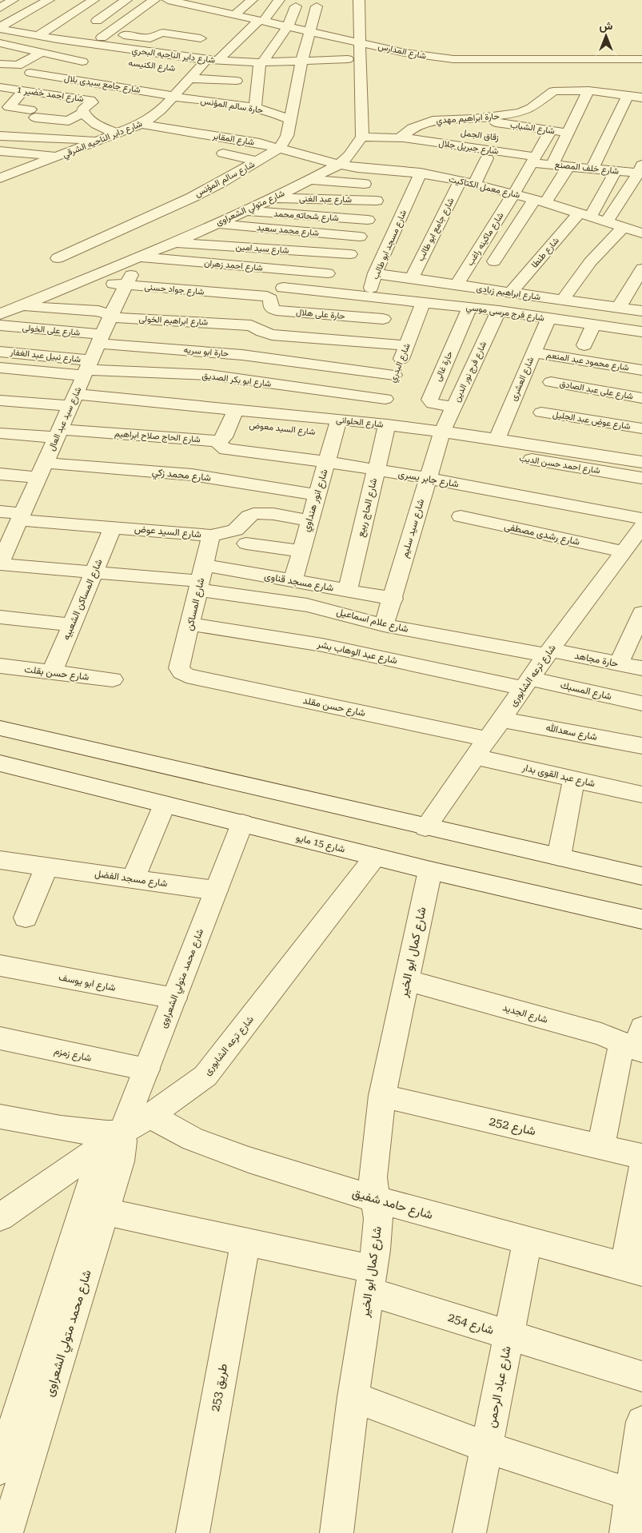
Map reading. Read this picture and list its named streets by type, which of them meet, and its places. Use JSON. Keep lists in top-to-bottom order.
{
  "streets": {
    "street": [
      "شارع المدارس",
      "شارع داير الناحيه البحري",
      "شارع جامع سيدى بلال",
      "شارع احمد خضير 1",
      "حارة سالم المؤنس",
      "حارة ابراهيم مهدي",
      "شارع الشباب",
      "زقاق الجمل",
      "شارع داير الناحيه الشرقي",
      "شارع المقابر",
      "شارع جبريل جلال",
      "شارع خلف المصنع",
      "شارع سالم المؤنس",
      "شارع معمل الكتاكيت",
      "شارع عبد الغنى",
      "شارع متولي الشعراوى",
      "شارع شحاته محمد",
      "شارع جامع ابو طالب",
      "شارع محمد سعيد",
      "شارع ماكينه راغب",
      "شارع مسجد ابو طالب",
      "شارع سيد امين",
      "شارع طنطا",
      "شارع احمد زهران",
      "شارع جواد حسنى",
      "شارع ابراهيم زبادى",
      "شارع فرج مرسى موسي",
      "حارة على هلال",
      "شارع ابراهيم الخولى",
      "شارع على الخولى",
      "حارة ابو سريه",
      "شارع نبيل عبد الغفار",
      "شارع محمود عبد المنعم",
      "شارع البدري",
      "حارة غالى",
      "شارع فرج نور الدين",
      "شارع العشرى",
      "شارع ابو بكر الصديق",
      "شارع على عبد الصادق",
      "شارع سيد عبد العال",
      "شارع عوض عبد الجليل",
      "شارع الحلوانى",
      "شارع السيد معوض",
      "شارع الحاج صلاح ابراهيم",
      "شارع احمد حسن الديب",
      "شارع محمد زكي",
      "شارع جابر يسرى",
      "شارع انور هنداوي",
      "شارع الحاج ربيع",
      "شارع سيد سليم",
      "شارع السيد عوض",
      "شارع رشدى مصطفى",
      "شارع مسجد قناوى",
      "شارع المساكن الشعبيه",
      "شارع المساكن",
      "شارع علام اسماعيل",
      "شارع عبد الوهاب بشر",
      "حارة مجاهد",
      "شارع حسن بقلت",
      "شارع ترعه الشابورى",
      "شارع المسبك",
      "شارع حسن مقلد",
      "شارع سعدالله",
      "شارع عبد القوى بدار",
      "شارع 15 مايو",
      "شارع مسجد الفضل",
      "شارع كمال ابو الخير",
      "شارع محمد متولي الشعراوى",
      "شارع ابو يوسف",
      "شارع الجديد",
      "شارع زمزم",
      "شارع 252",
      "شارع حامد شفيق",
      "شارع 254",
      "شارع عباد الرحمن",
      "طريق 253"
    ]
  },
  "crossings": [
    ["شارع المدارس", "شارع داير الناحيه الشرقي"],
    ["شارع داير الناحيه البحري", "شارع داير الناحيه الشرقي"],
    ["شارع جامع سيدى بلال", "شارع احمد خضير 1"],
    ["شارع جامع سيدى بلال", "حارة سالم المؤنس"],
    ["شارع جامع سيدى بلال", "شارع داير الناحيه الشرقي"],
    ["شارع احمد خضير 1", "شارع داير الناحيه الشرقي"],
    ["حارة سالم المؤنس", "شارع داير الناحيه الشرقي"],
    ["حارة ابراهيم مهدي", "شارع الشباب"],
    ["حارة ابراهيم مهدي", "زقاق الجمل"],
    ["حارة ابراهيم مهدي", "شارع جبريل جلال"],
    ["شارع داير الناحيه الشرقي", "شارع المقابر"],
    ["شارع المقابر", "شارع سالم المؤنس"],
    ["شارع المقابر", "شارع معمل الكتاكيت"],
    ["شارع المقابر", "شارع متولي الشعراوى"],
    ["شارع جبريل جلال", "شارع خلف المصنع"],
    ["شارع خلف المصنع", "شارع طنطا"],
    ["شارع معمل الكتاكيت", "شارع متولي الشعراوى"],
    ["شارع معمل الكتاكيت", "شارع جامع ابو طالب"],
    ["شارع معمل الكتاكيت", "شارع ماكينه راغب"],
    ["شارع معمل الكتاكيت", "شارع مسجد ابو طالب"],
    ["شارع معمل الكتاكيت", "شارع طنطا"],
    ["شارع عبد الغنى", "شارع متولي الشعراوى"],
    ["شارع متولي الشعراوى", "شارع شحاته محمد"],
    ["شارع متولي الشعراوى", "شارع محمد سعيد"],
    ["شارع متولي الشعراوى", "شارع سيد امين"],
    ["شارع متولي الشعراوى", "شارع احمد زهران"],
    ["شارع متولي الشعراوى", "شارع جواد حسنى"],
    ["شارع متولي الشعراوى", "شارع ابراهيم الخولى"],
    ["شارع جامع ابو طالب", "شارع ابراهيم زبادى"],
    ["شارع ماكينه راغب", "شارع ابراهيم زبادى"],
    ["شارع مسجد ابو طالب", "شارع ابراهيم زبادى"],
    ["شارع مسجد ابو طالب", "شارع فرج مرسى موسي"],
    ["شارع مسجد ابو طالب", "حارة على هلال"],
    ["شارع طنطا", "شارع ابراهيم زبادى"],
    ["شارع جواد حسنى", "حارة على هلال"],
    ["شارع جواد حسنى", "شارع سيد عبد العال"],
    ["شارع فرج مرسى موسي", "شارع البدري"],
    ["شارع فرج مرسى موسي", "حارة غالى"],
    ["شارع فرج مرسى موسي", "شارع فرج نور الدين"],
    ["شارع فرج مرسى موسي", "شارع العشرى"],
    ["شارع ابراهيم الخولى", "شارع البدري"],
    ["شارع ابراهيم الخولى", "شارع سيد عبد العال"],
    ["شارع على الخولى", "حارة ابو سريه"],
    ["شارع على الخولى", "شارع سيد عبد العال"],
    ["حارة ابو سريه", "شارع البدري"],
    ["حارة ابو سريه", "شارع سيد عبد العال"],
    ["شارع نبيل عبد الغفار", "شارع ابو بكر الصديق"],
    ["شارع نبيل عبد الغفار", "شارع سيد عبد العال"],
    ["شارع محمود عبد المنعم", "شارع العشرى"],
    ["شارع البدري", "شارع ابو بكر الصديق"],
    ["شارع البدري", "شارع الحلوانى"],
    ["شارع البدري", "شارع الحاج ربيع"],
    ["حارة غالى", "شارع فرج نور الدين"],
    ["شارع فرج نور الدين", "شارع الحلوانى"],
    ["شارع فرج نور الدين", "شارع سيد سليم"],
    ["شارع العشرى", "شارع الحلوانى"],
    ["شارع ابو بكر الصديق", "شارع سيد عبد العال"],
    ["شارع سيد عبد العال", "شارع الحاج صلاح ابراهيم"],
    ["شارع سيد عبد العال", "شارع محمد زكي"],
    ["شارع سيد عبد العال", "شارع السيد عوض"],
    ["شارع الحلوانى", "شارع السيد معوض"],
    ["شارع الحلوانى", "شارع انور هنداوي"],
    ["شارع الحلوانى", "شارع الحاج ربيع"],
    ["شارع الحلوانى", "شارع سيد سليم"],
    ["شارع السيد معوض", "شارع انور هنداوي"],
    ["شارع الحاج صلاح ابراهيم", "شارع جابر يسرى"],
    ["شارع محمد زكي", "شارع انور هنداوي"],
    ["شارع جابر يسرى", "شارع انور هنداوي"],
    ["شارع جابر يسرى", "شارع الحاج ربيع"],
    ["شارع جابر يسرى", "شارع سيد سليم"],
    ["شارع انور هنداوي", "شارع السيد عوض"],
    ["شارع انور هنداوي", "شارع مسجد قناوى"],
    ["شارع الحاج ربيع", "شارع مسجد قناوى"],
    ["شارع سيد سليم", "شارع مسجد قناوى"],
    ["شارع سيد سليم", "شارع علام اسماعيل"],
    ["شارع السيد عوض", "شارع المساكن الشعبيه"],
    ["شارع السيد عوض", "شارع المساكن"],
    ["شارع رشدى مصطفى", "شارع ترعه الشابورى"],
    ["شارع مسجد قناوى", "شارع المساكن"],
    ["شارع مسجد قناوى", "شارع علام اسماعيل"],
    ["شارع المساكن الشعبيه", "شارع حسن بقلت"],
    ["شارع المساكن", "شارع علام اسماعيل"],
    ["شارع المساكن", "شارع عبد الوهاب بشر"],
    ["شارع المساكن", "شارع حسن مقلد"],
    ["شارع علام اسماعيل", "حارة مجاهد"],
    ["شارع علام اسماعيل", "شارع ترعه الشابورى"],
    ["شارع عبد الوهاب بشر", "شارع ترعه الشابورى"],
    ["شارع عبد الوهاب بشر", "شارع المسبك"],
    ["حارة مجاهد", "شارع ترعه الشابورى"],
    ["شارع ترعه الشابورى", "شارع المسبك"],
    ["شارع ترعه الشابورى", "شارع حسن مقلد"],
    ["شارع ترعه الشابورى", "شارع سعدالله"],
    ["شارع ترعه الشابورى", "شارع عبد القوى بدار"],
    ["شارع ترعه الشابورى", "شارع 15 مايو"],
    ["شارع ترعه الشابورى", "شارع محمد متولي الشعراوى"],
    ["شارع ترعه الشابورى", "شارع حامد شفيق"],
    ["شارع حسن مقلد", "شارع عبد القوى بدار"],
    ["شارع 15 مايو", "شارع كمال ابو الخير"],
    ["شارع 15 مايو", "شارع محمد متولي الشعراوى"],
    ["شارع مسجد الفضل", "شارع محمد متولي الشعراوى"],
    ["شارع كمال ابو الخير", "شارع الجديد"],
    ["شارع كمال ابو الخير", "شارع 252"],
    ["شارع كمال ابو الخير", "شارع حامد شفيق"],
    ["شارع كمال ابو الخير", "شارع 254"],
    ["شارع محمد متولي الشعراوى", "شارع ابو يوسف"],
    ["شارع محمد متولي الشعراوى", "شارع زمزم"],
    ["شارع محمد متولي الشعراوى", "شارع 254"],
    ["شارع حامد شفيق", "شارع عباد الرحمن"],
    ["شارع 254", "شارع عباد الرحمن"],
    ["شارع 254", "طريق 253"]
  ],
  "north": "top"
}
